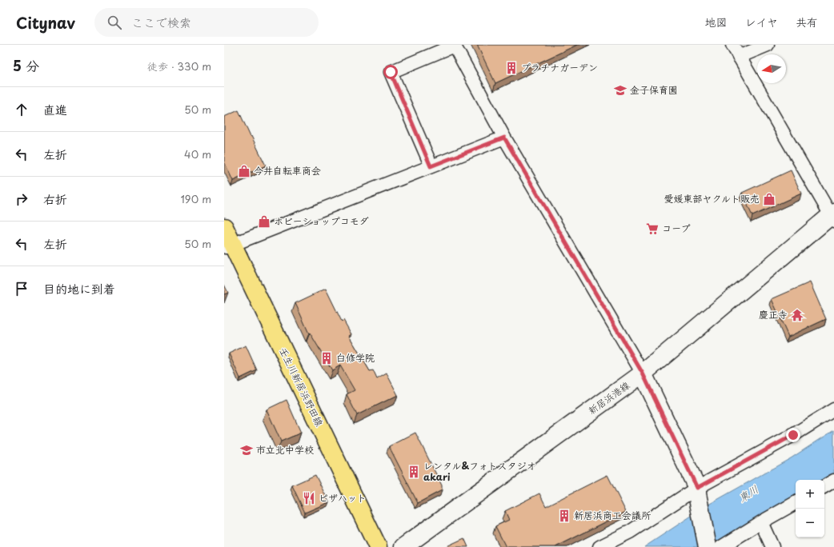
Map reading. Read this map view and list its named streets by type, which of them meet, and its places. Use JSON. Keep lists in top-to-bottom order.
{
  "streets": {
    "main road": ["壬生川新居浜野田線", "新居浜港線"]
  },
  "water": ["東川"],
  "places": {
    "building": [
      "プラチナガーデン",
      "白修学院",
      "レンタル&フォトスタジオ akari",
      "新居浜商工会議所"
    ],
    "school or university": ["金子保育園", "市立北中学校"],
    "shop": ["今井自転車商会", "愛媛東部ヤクルト販売", "ホビーショップコモダ"],
    "supermarket": ["コープ"],
    "temple": ["慶正寺"],
    "restaurant": ["ピザハット"]
  },
  "north": "left",
  "page": {
    "header": "Citynav",
    "search": "ここで検索",
    "nav": ["地図", "レイヤ", "共有"],
    "heading": ["5 分", "徒歩 · 330 m"],
    "list": [
      ["直進", "50 m"],
      ["左折", "40 m"],
      ["右折", "190 m"],
      ["左折", "50 m"],
      "目的地に到着"
    ],
    "map_buttons": ["+", "−"]
  }
}
